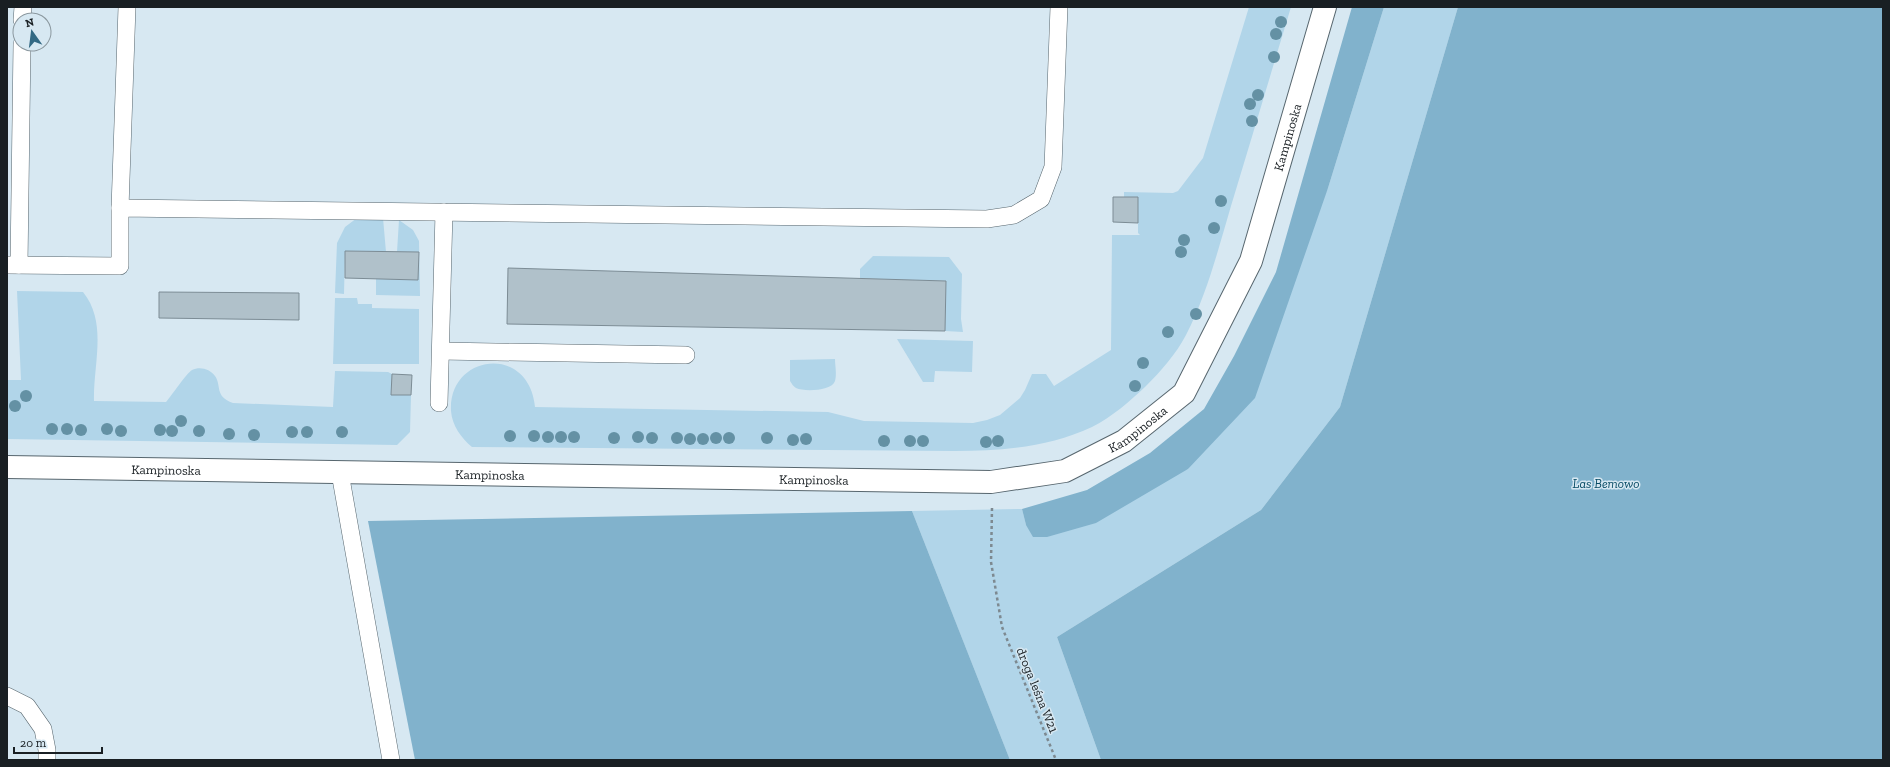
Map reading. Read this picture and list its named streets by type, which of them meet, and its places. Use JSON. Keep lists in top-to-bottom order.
{
  "streets": {
    "street": ["Kampinoska"],
    "path": ["droga leśna W21"]
  },
  "crossings": [
    ["Kampinoska", "droga leśna W21"]
  ],
  "parks": ["Las Bemowo"],
  "scale_bar": "20 m",
  "north": "top"
}
